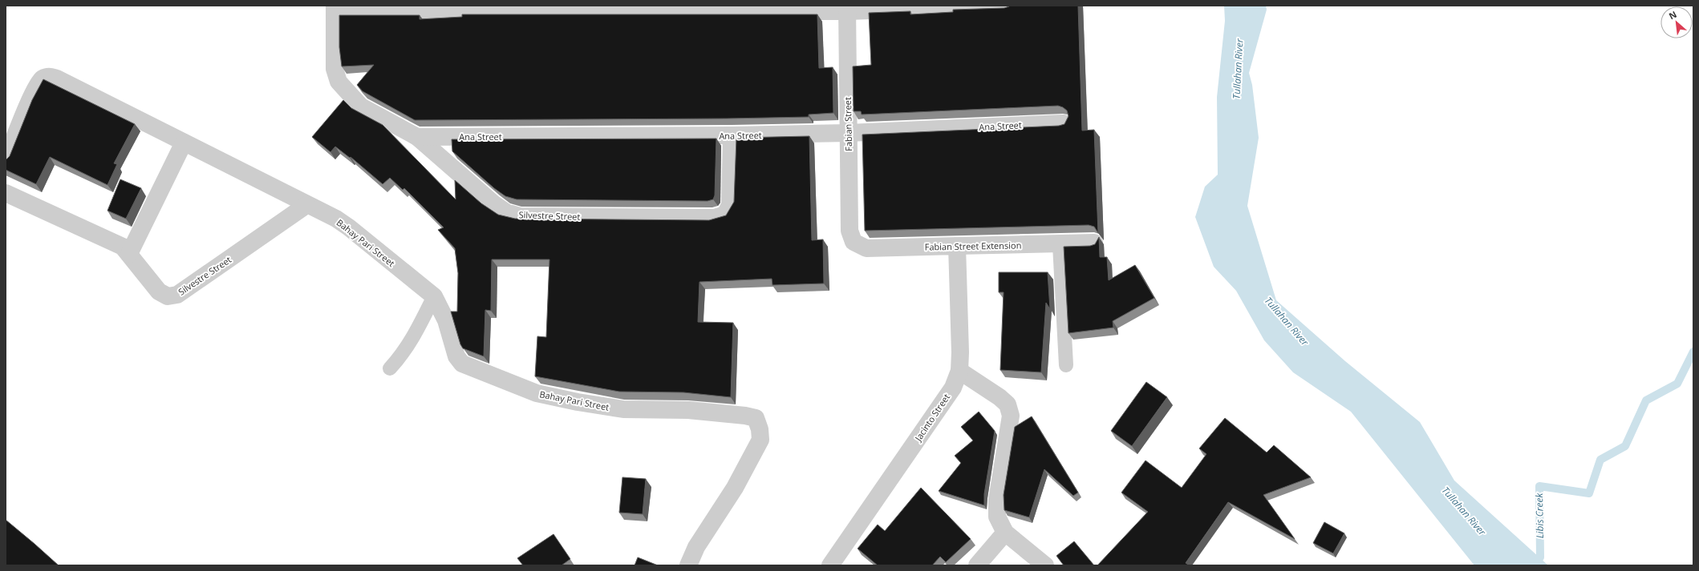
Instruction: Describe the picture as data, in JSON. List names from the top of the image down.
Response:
{
  "streets": {
    "street": [
      "Fabian Street",
      "Ana Street",
      "Silvestre Street",
      "Bahay Pari Street",
      "Fabian Street Extension",
      "Jacinto Street"
    ]
  },
  "crossings": [
    ["Fabian Street", "Ana Street"],
    ["Fabian Street", "Fabian Street Extension"],
    ["Ana Street", "Silvestre Street"],
    ["Silvestre Street", "Bahay Pari Street"],
    ["Fabian Street Extension", "Jacinto Street"]
  ],
  "water": ["Tullahan River", "Libis Creek"],
  "north": "top left"
}
